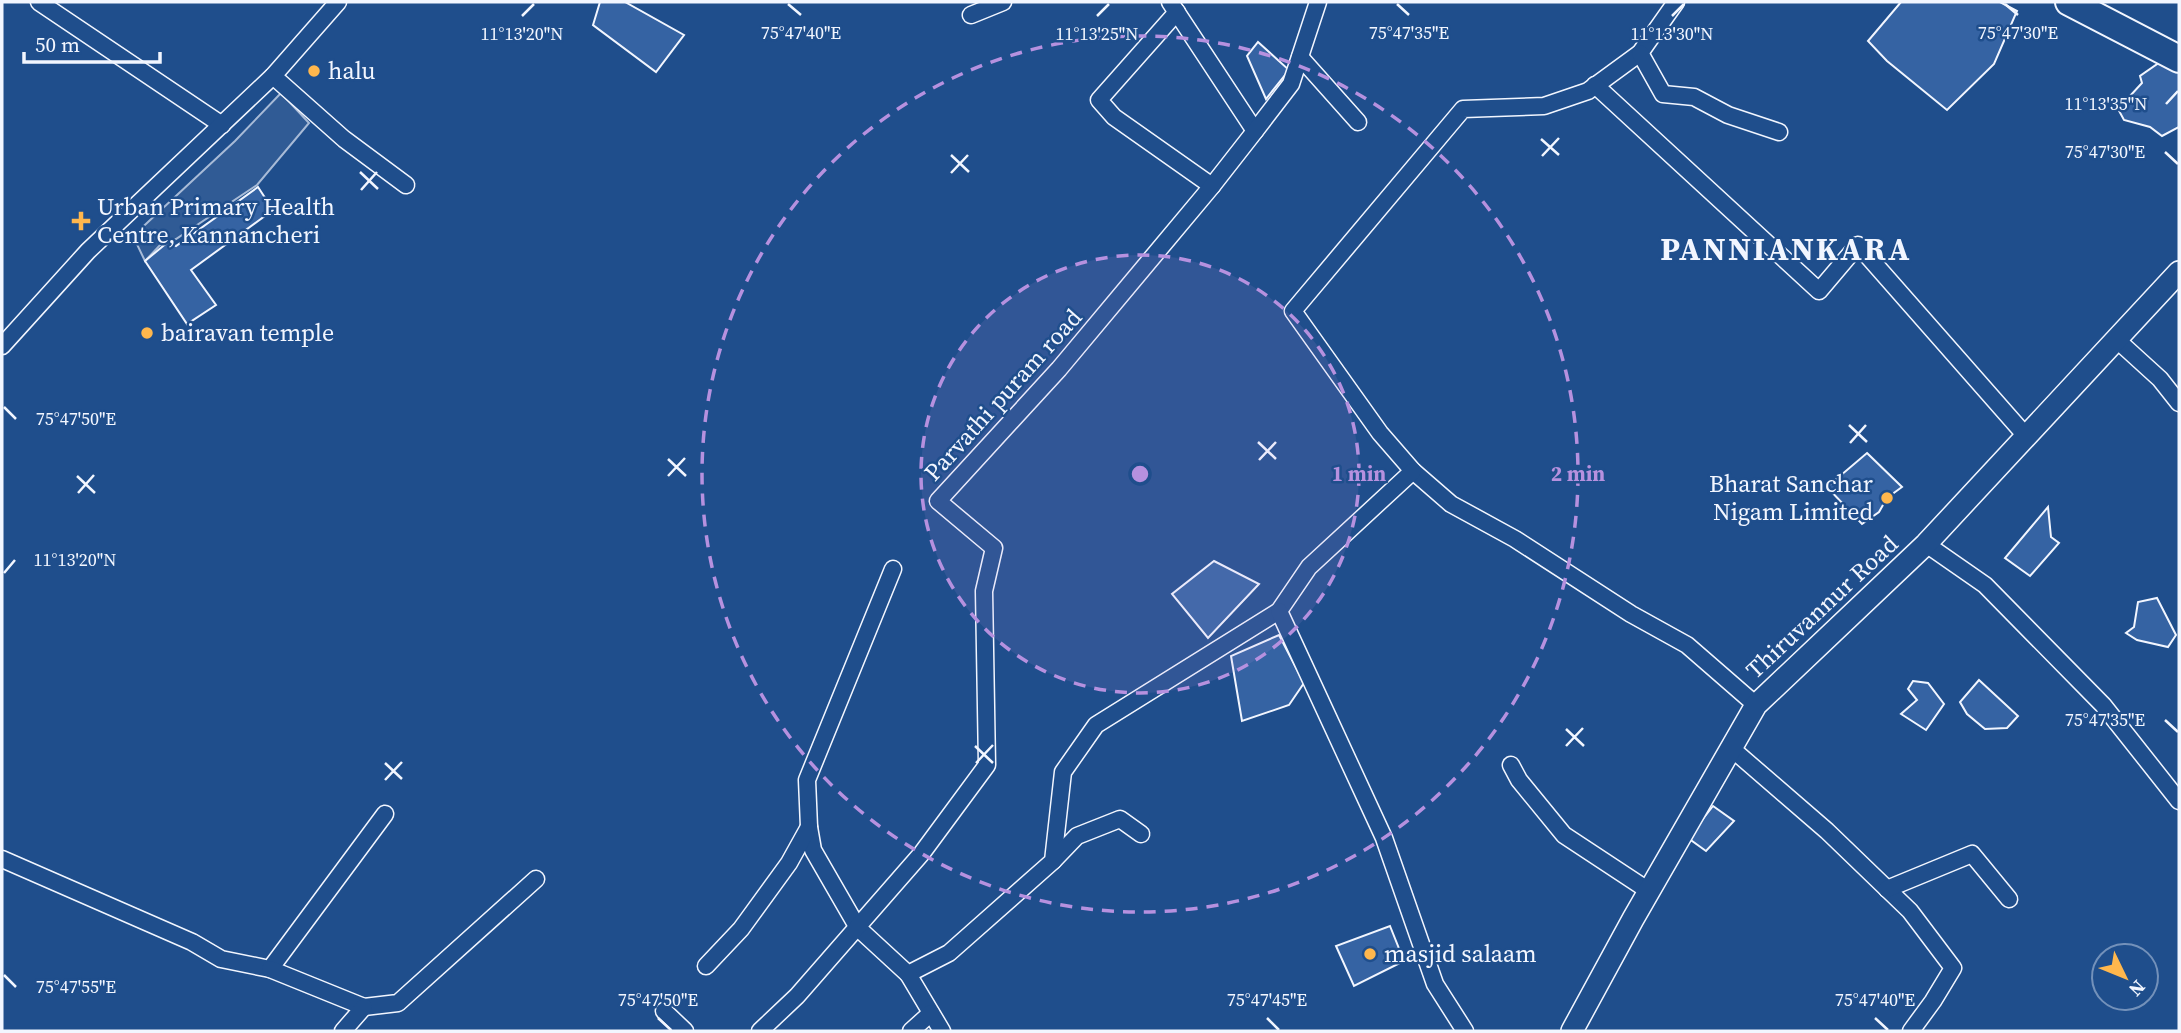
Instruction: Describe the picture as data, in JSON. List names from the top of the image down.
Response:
{
  "streets": {
    "street": ["Parvathi puram road", "Thiruvannur Road"]
  },
  "districts": ["PANNIANKARA"],
  "places": {
    "other": [
      "halu",
      "bairavan temple",
      "Bharat Sanchar Nigam Limited",
      "masjid salaam"
    ],
    "health": ["Urban Primary Health Centre, Kannancheri"]
  },
  "scale_bar": "50 m",
  "north": "bottom right",
  "coordinates": [
    "75°47'40\"E",
    "75°47'35\"E",
    "75°47'30\"E",
    "11°13'20\"N",
    "11°13'25\"N",
    "11°13'30\"N",
    "11°13'35\"N",
    "75°47'50\"E",
    "75°47'55\"E",
    "75°47'45\"E"
  ],
  "rings": ["1 min", "2 min"]
}
